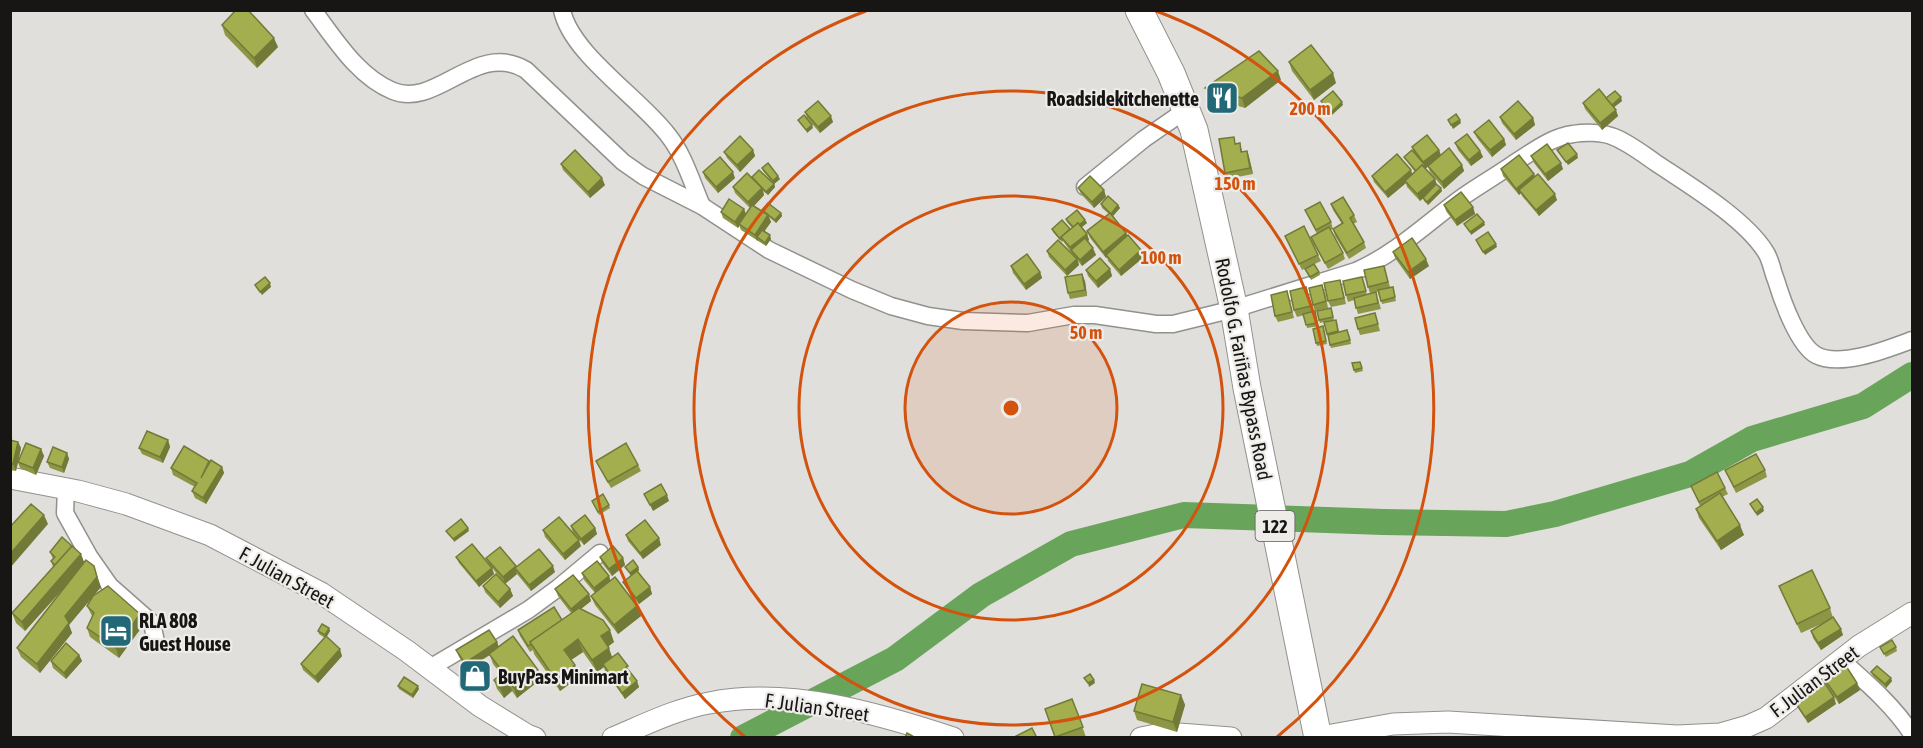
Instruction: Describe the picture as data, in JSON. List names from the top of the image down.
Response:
{
  "streets": {
    "main road": ["Rodolfo G. Fariñas Bypass Road", "122"],
    "street": ["F. Julian Street"]
  },
  "crossings": [
    ["Rodolfo G. Fariñas Bypass Road", "F. Julian Street"]
  ],
  "places": {
    "restaurant": ["Roadsidekitchenette"],
    "hotel": ["RLA 808 Guest House"],
    "shop": ["BuyPass Minimart"]
  },
  "rings": [
    "200 m",
    "150 m",
    "100 m",
    "50 m"
  ]
}
